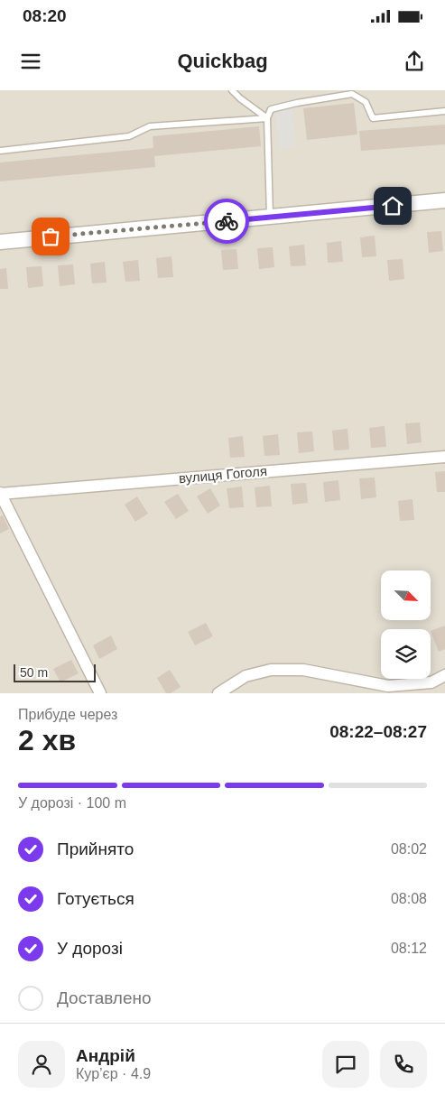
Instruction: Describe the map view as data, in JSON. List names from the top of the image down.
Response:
{
  "streets": {
    "street": ["вулиця Гоголя"]
  },
  "scale_bar": "50 m",
  "north": "bottom right",
  "page": {
    "status": "08:20",
    "header": "Quickbag",
    "scale": "50 m",
    "heading": ["2 хв", "Прибуде через", "08:22–08:27"],
    "panel": ["Андрій", "Кур’єр · 4.9"],
    "bar": "У дорозі · 100 m",
    "list": [
      ["Прийнято", "08:02"],
      ["Готується", "08:08"],
      ["У дорозі", "08:12"],
      "Доставлено"
    ]
  }
}
